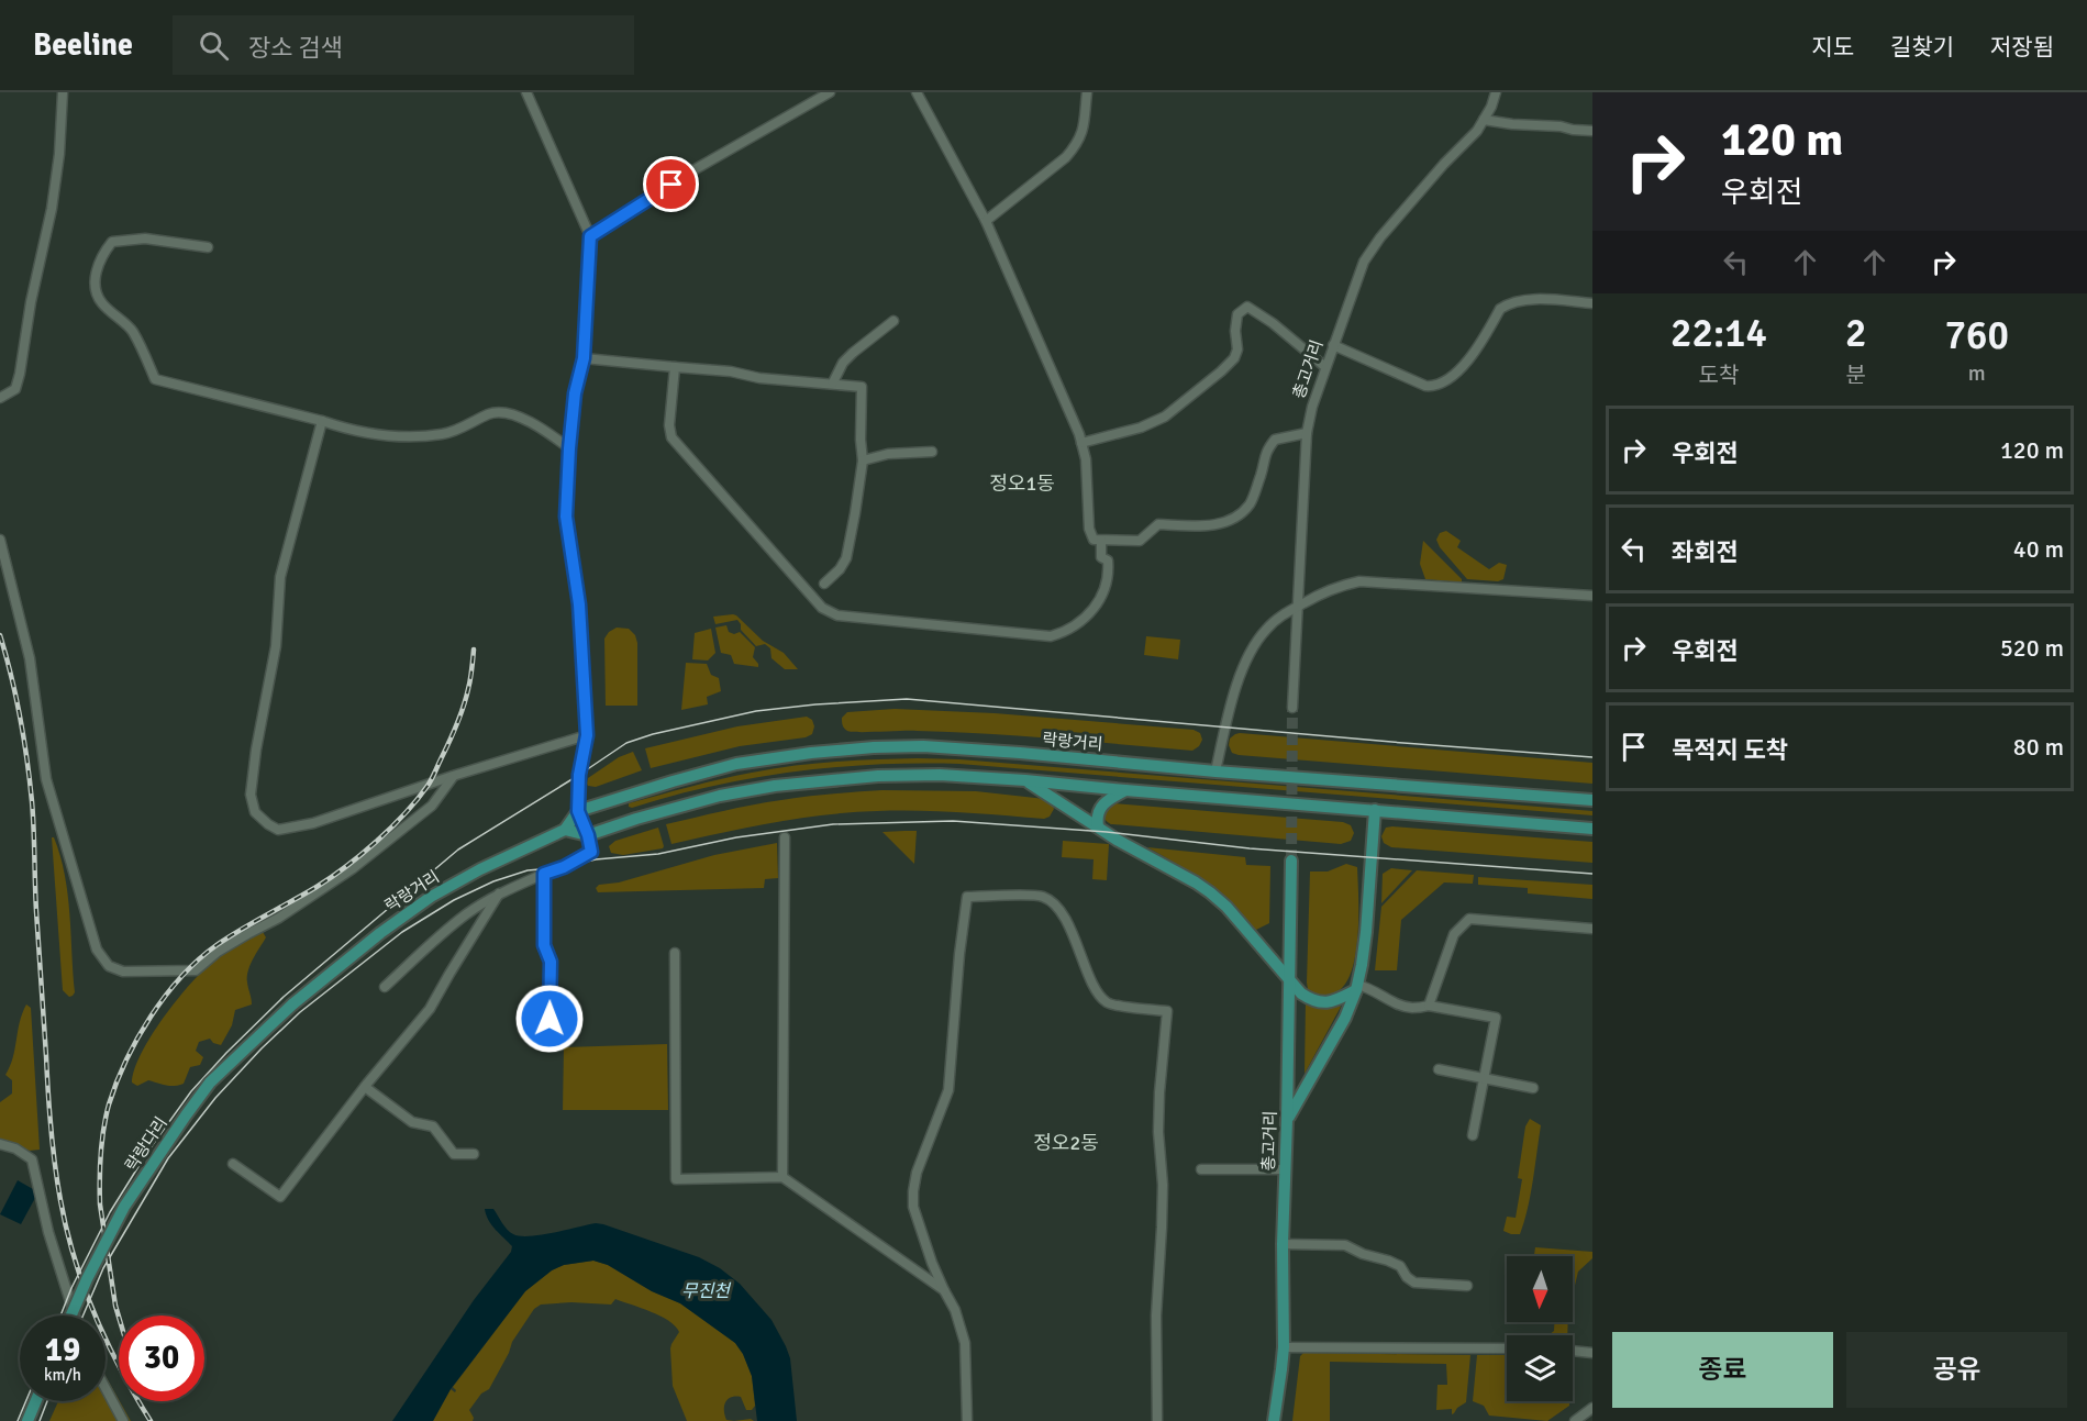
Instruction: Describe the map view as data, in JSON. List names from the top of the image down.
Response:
{
  "streets": {
    "main road": ["총고거리", "락랑거리", "락랑다리"]
  },
  "crossings": [
    ["락랑거리", "락랑다리"]
  ],
  "districts": ["정오1동", "정오2동"],
  "water": ["무진천"],
  "north": "bottom",
  "page": {
    "header": "Beeline",
    "search": "장소 검색",
    "nav": ["지도", "길찾기", "저장됨"],
    "turn": ["120 m", "우회전"],
    "eta": [
      "22:14",
      "도착",
      "2",
      "분",
      "760",
      "m"
    ],
    "list": [
      {
        "name": "우회전",
        "value": "120 m"
      },
      {
        "name": "좌회전",
        "value": "40 m"
      },
      {
        "name": "우회전",
        "value": "520 m"
      },
      {
        "name": "목적지 도착",
        "value": "80 m"
      }
    ],
    "speed": "19 km/h",
    "limit": "30",
    "buttons": ["종료", "공유"]
  }
}
